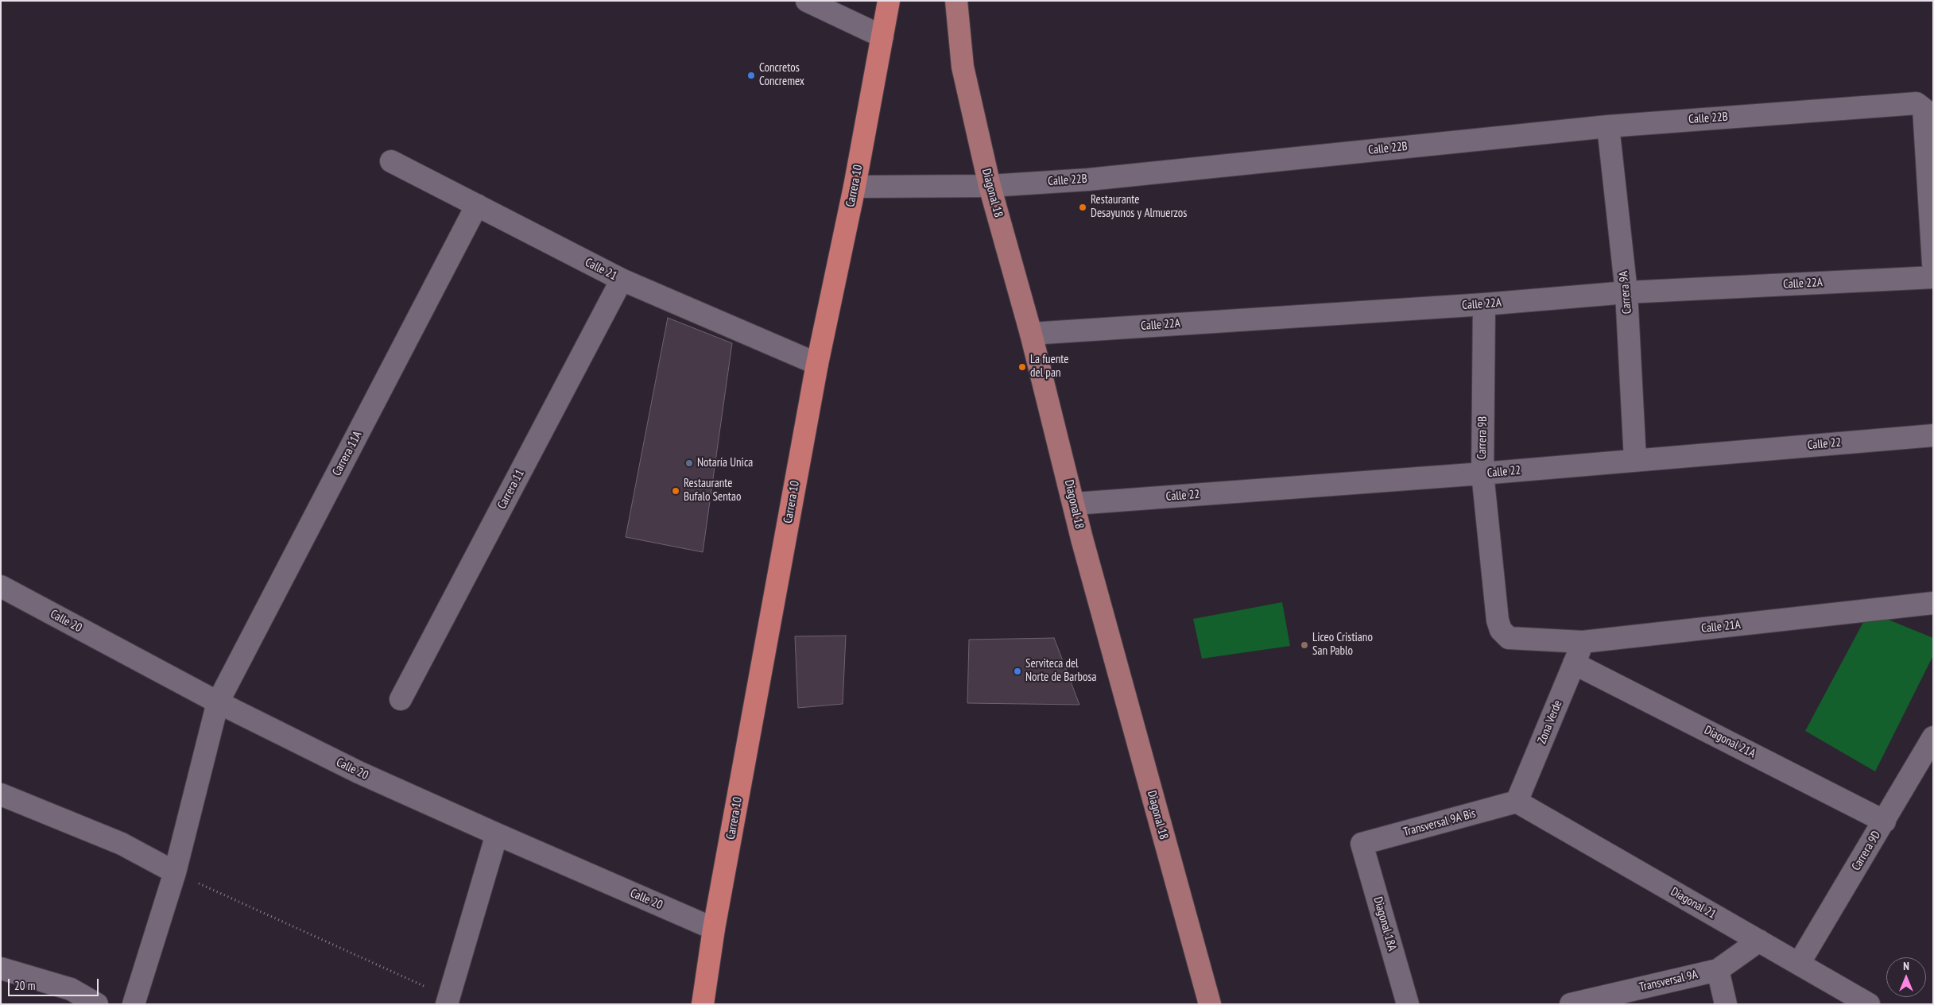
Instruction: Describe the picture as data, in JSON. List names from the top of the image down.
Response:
{
  "streets": {
    "highway": ["Carrera 10"],
    "main road": ["Diagonal 18"],
    "street": [
      "Calle 22B",
      "Calle 21",
      "Calle 22A",
      "Carrera 9A",
      "Carrera 9B",
      "Calle 22",
      "Carrera 11A",
      "Carrera 11",
      "Calle 20",
      "Calle 21A",
      "Zona Verde",
      "Diagonal 21A",
      "Transversal 9A Bis",
      "Carrera 9D",
      "Diagonal 21",
      "Diagonal 18A",
      "Transversal 9A"
    ]
  },
  "crossings": [
    ["Calle 22B", "Carrera 10"],
    ["Calle 22B", "Diagonal 18"],
    ["Calle 22B", "Carrera 9A"],
    ["Carrera 10", "Calle 21"],
    ["Carrera 10", "Calle 20"],
    ["Diagonal 18", "Calle 22A"],
    ["Diagonal 18", "Calle 22"],
    ["Calle 21", "Carrera 11A"],
    ["Calle 21", "Carrera 11"],
    ["Calle 22A", "Carrera 9A"],
    ["Calle 22A", "Carrera 9B"],
    ["Carrera 9A", "Calle 22"],
    ["Carrera 9B", "Calle 22"],
    ["Carrera 9B", "Calle 21A"],
    ["Carrera 11A", "Calle 20"],
    ["Calle 21A", "Zona Verde"],
    ["Zona Verde", "Diagonal 21A"],
    ["Zona Verde", "Transversal 9A Bis"],
    ["Zona Verde", "Diagonal 21"],
    ["Diagonal 21A", "Carrera 9D"],
    ["Transversal 9A Bis", "Diagonal 21"],
    ["Transversal 9A Bis", "Diagonal 18A"],
    ["Carrera 9D", "Diagonal 21"],
    ["Diagonal 21", "Transversal 9A"]
  ],
  "places": [
    "Concretos Concremex",
    "Restaurante Desayunos y Almuerzos",
    "La fuente del pan",
    "Notaría Unica",
    "Restaurante Bufalo Sentao",
    "Liceo Cristiano San Pablo",
    "Serviteca del Norte de Barbosa"
  ],
  "scale_bar": "20 m",
  "north": "top"
}
